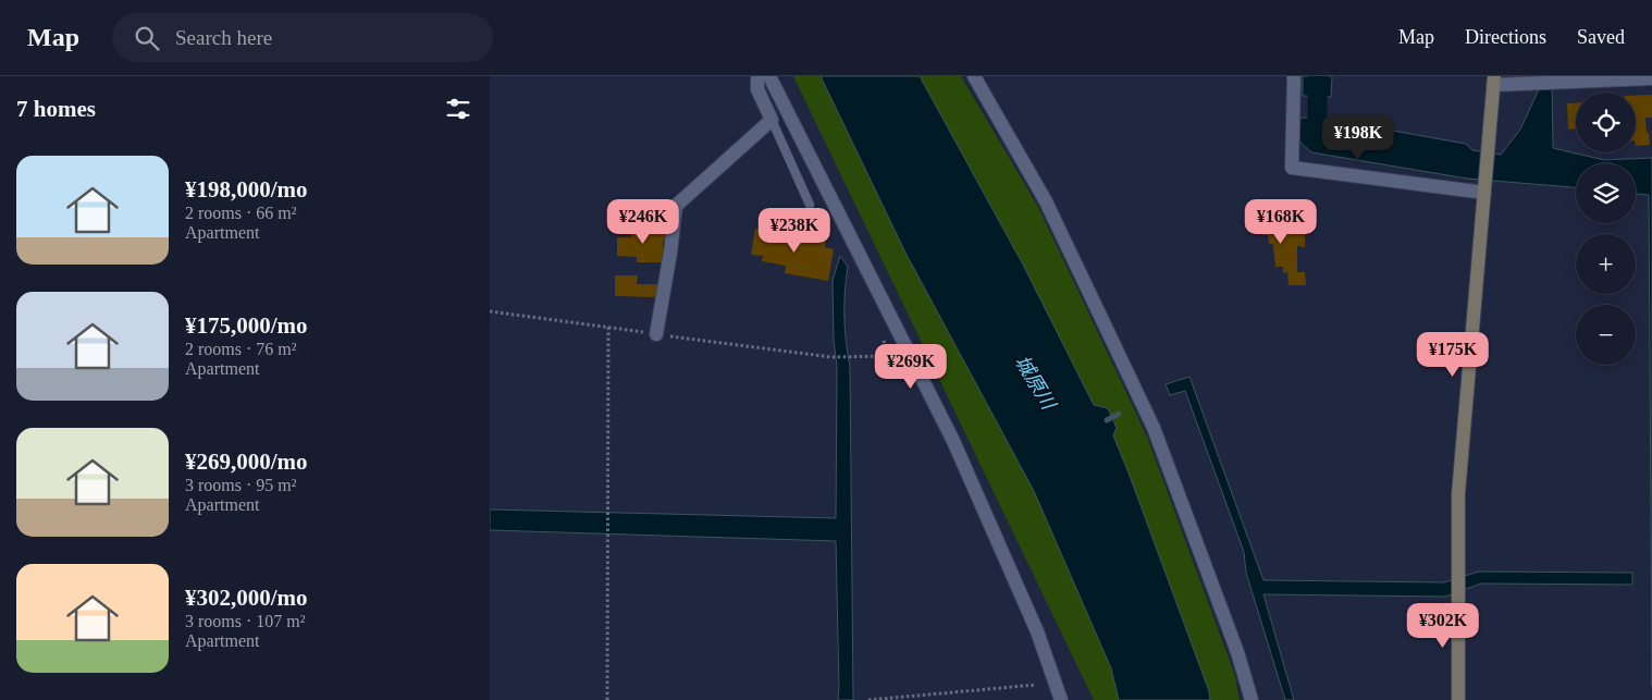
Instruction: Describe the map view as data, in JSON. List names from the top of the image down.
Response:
{
  "water": ["城原川"],
  "page": {
    "header": "Map",
    "search": "Search here",
    "nav": ["Map", "Directions", "Saved"],
    "heading": "7 homes",
    "map_buttons": ["+", "−"],
    "price": [
      "¥198K",
      "¥246K",
      "¥168K",
      "¥238K",
      "¥175K",
      "¥269K",
      "¥302K"
    ],
    "list": [
      {
        "name": "¥198,000/mo",
        "note": "2 rooms · 66 m² · Apartment"
      },
      {
        "name": "¥175,000/mo",
        "note": "2 rooms · 76 m² · Apartment"
      },
      {
        "name": "¥269,000/mo",
        "note": "3 rooms · 95 m² · Apartment"
      },
      {
        "name": "¥302,000/mo",
        "note": "3 rooms · 107 m² · Apartment"
      }
    ]
  }
}
